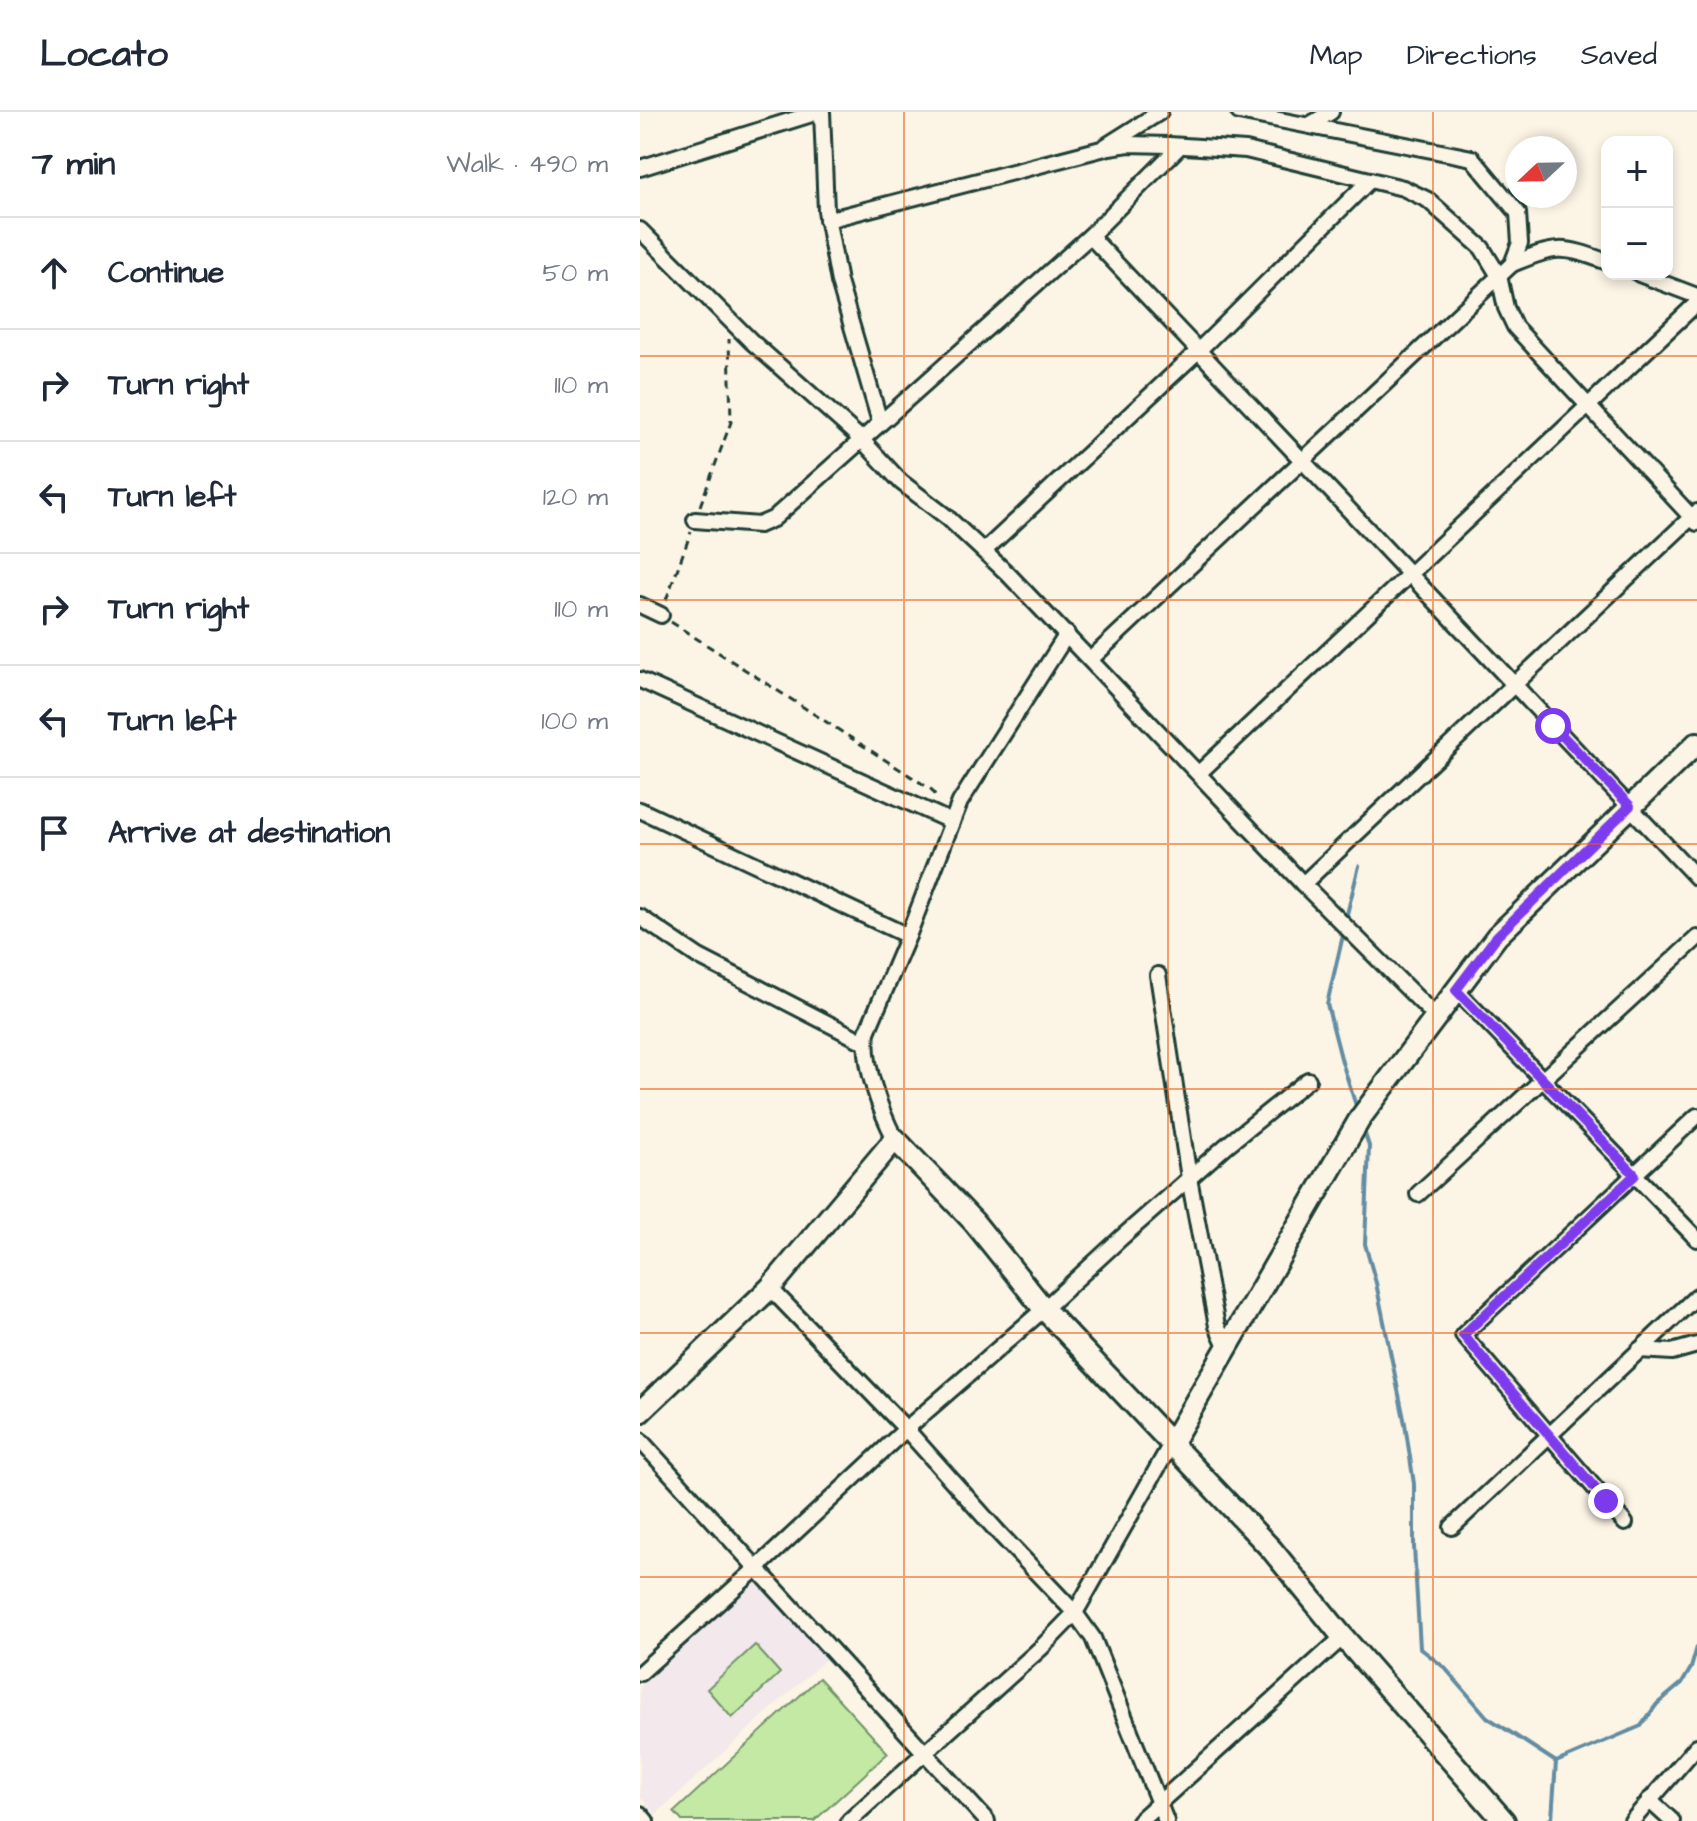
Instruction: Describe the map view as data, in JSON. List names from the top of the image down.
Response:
{
  "north": "left",
  "page": {
    "header": "Locato",
    "nav": ["Map", "Directions", "Saved"],
    "heading": ["7 min", "Walk · 490 m"],
    "map_buttons": ["+", "−"],
    "list": [
      ["Continue", "50 m"],
      ["Turn right", "110 m"],
      ["Turn left", "120 m"],
      ["Turn right", "110 m"],
      ["Turn left", "100 m"],
      "Arrive at destination"
    ]
  }
}
